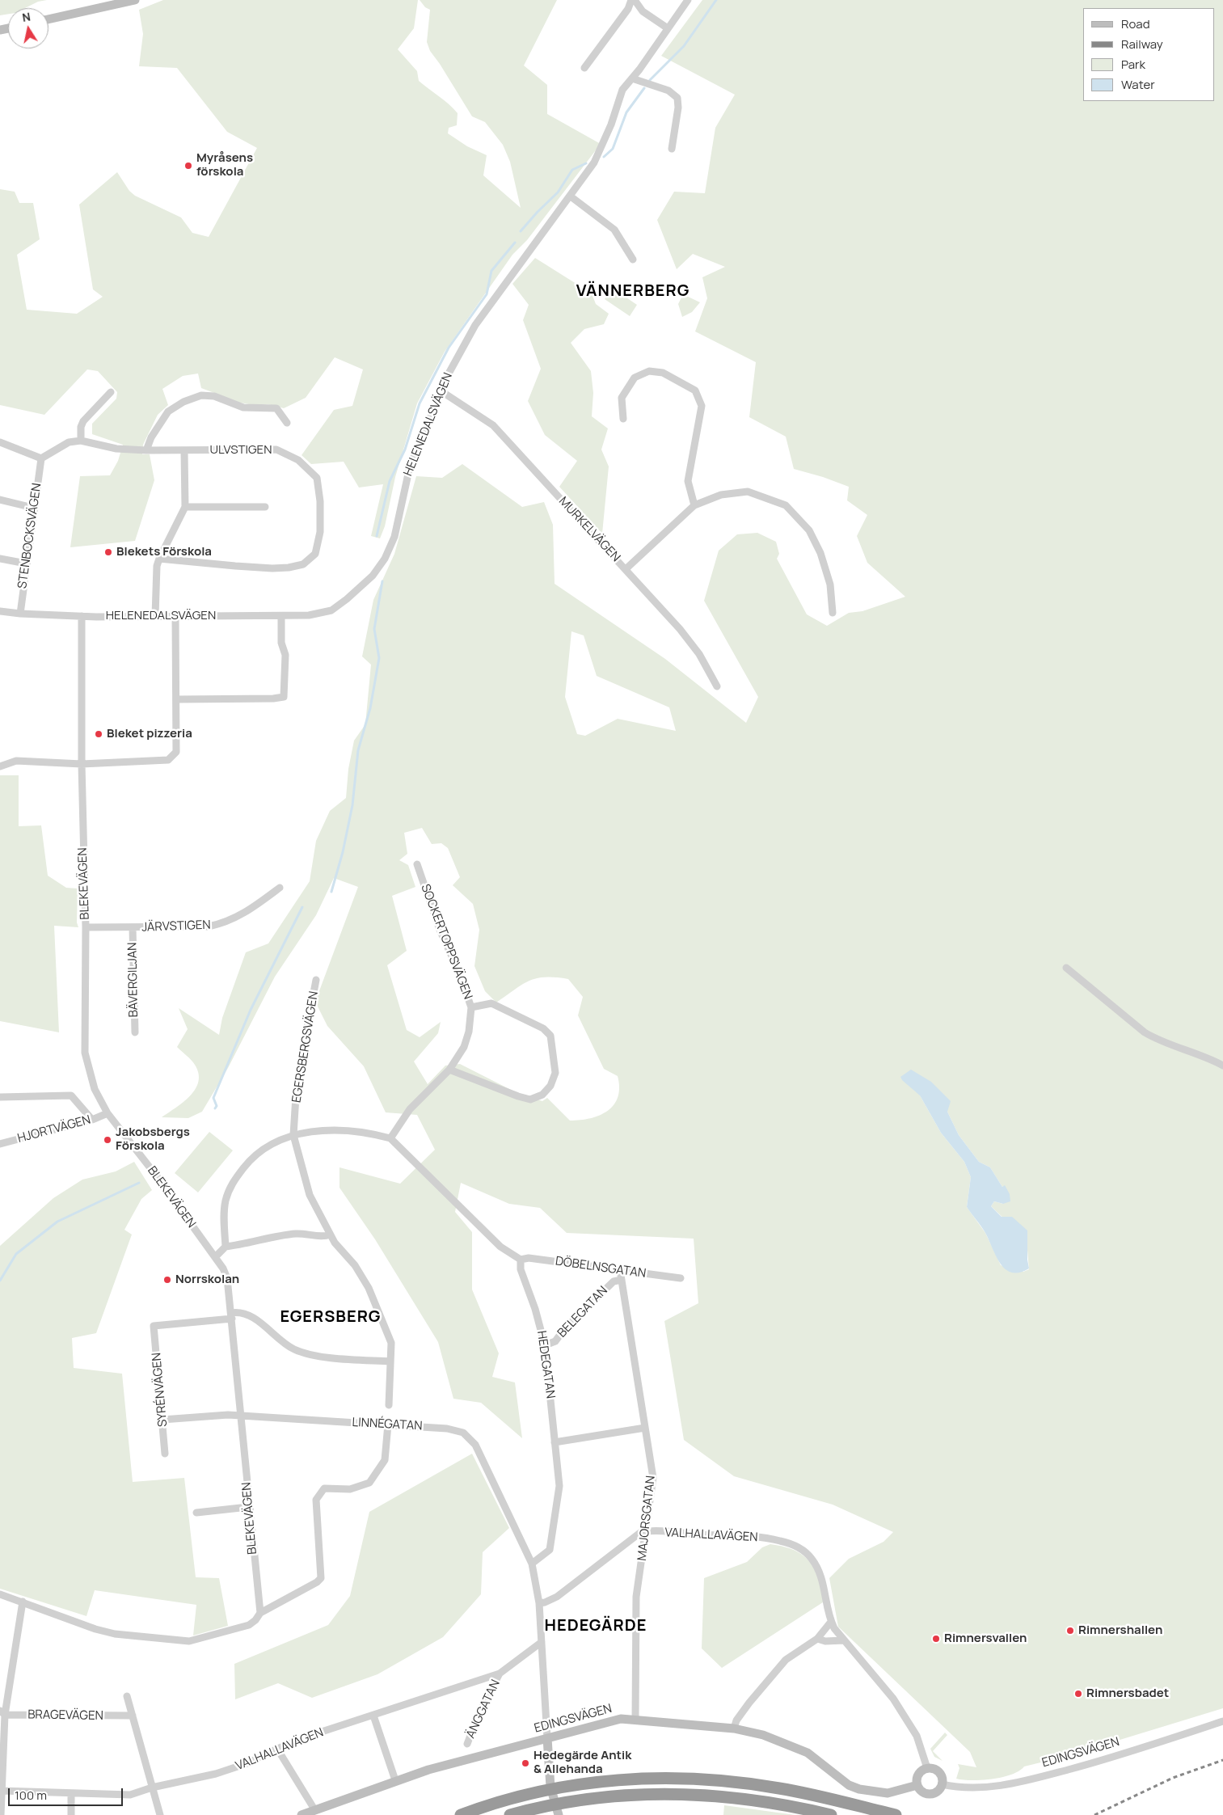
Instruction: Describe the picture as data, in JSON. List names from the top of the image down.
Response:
{
  "streets": {
    "street": [
      "HELENEDALSVÄGEN",
      "ULVSTIGEN",
      "MURKELVÄGEN",
      "STENBOCKSVÄGEN",
      "BLEKEVÄGEN",
      "JÄRVSTIGEN",
      "SOCKERTOPPSVÄGEN",
      "BÄVERGILJAN",
      "EGERSBERGSVÄGEN",
      "HJORTVÄGEN",
      "DÖBELNSGATAN",
      "BELEGATAN",
      "HEDEGATAN",
      "SYRÉNVÄGEN",
      "LINNÉGATAN",
      "MAJORSGATAN",
      "VALHALLAVÄGEN",
      "ÄNGGATAN",
      "BRAGEVÄGEN",
      "EDINGSVÄGEN"
    ]
  },
  "crossings": [
    ["HELENEDALSVÄGEN", "MURKELVÄGEN"],
    ["HELENEDALSVÄGEN", "STENBOCKSVÄGEN"],
    ["HELENEDALSVÄGEN", "BLEKEVÄGEN"],
    ["ULVSTIGEN", "STENBOCKSVÄGEN"],
    ["BLEKEVÄGEN", "JÄRVSTIGEN"],
    ["BLEKEVÄGEN", "HJORTVÄGEN"],
    ["BLEKEVÄGEN", "SYRÉNVÄGEN"],
    ["BLEKEVÄGEN", "LINNÉGATAN"],
    ["JÄRVSTIGEN", "BÄVERGILJAN"],
    ["DÖBELNSGATAN", "HEDEGATAN"],
    ["DÖBELNSGATAN", "MAJORSGATAN"],
    ["BELEGATAN", "HEDEGATAN"],
    ["BELEGATAN", "MAJORSGATAN"],
    ["HEDEGATAN", "LINNÉGATAN"],
    ["SYRÉNVÄGEN", "LINNÉGATAN"],
    ["MAJORSGATAN", "VALHALLAVÄGEN"],
    ["MAJORSGATAN", "EDINGSVÄGEN"],
    ["VALHALLAVÄGEN", "ÄNGGATAN"],
    ["VALHALLAVÄGEN", "EDINGSVÄGEN"]
  ],
  "districts": ["VÄNNERBERG", "EGERSBERG", "HEDEGÄRDE"],
  "places": [
    "Myråsens förskola",
    "Blekets Förskola",
    "Bleket pizzeria",
    "Jakobsbergs Förskola",
    "Norrskolan",
    "Rimnershallen",
    "Rimnersvallen",
    "Rimnersbadet",
    "Hedegärde Antik & Allehanda"
  ],
  "legend": [
    "Road",
    "Railway",
    "Park",
    "Water"
  ],
  "scale_bar": "100 m",
  "north": "top"
}
